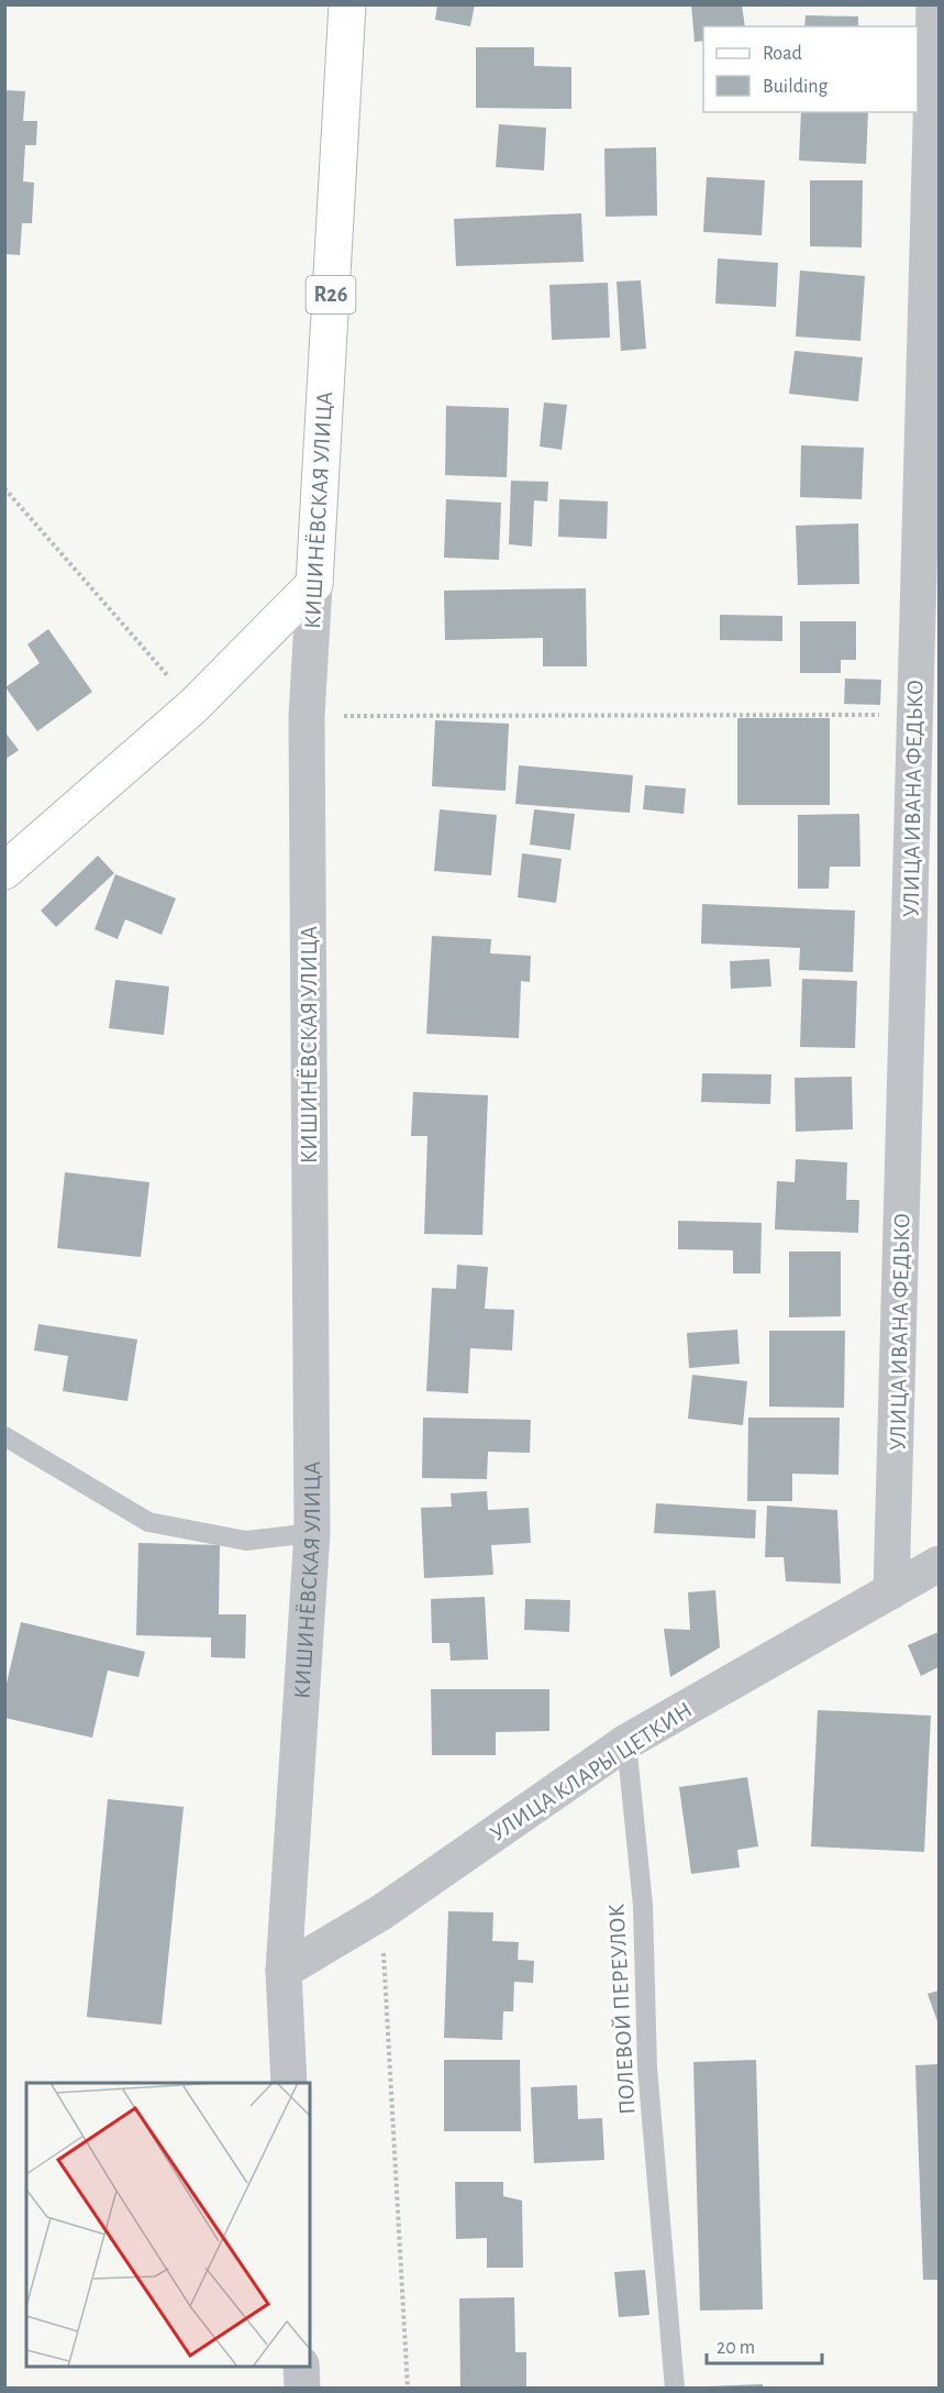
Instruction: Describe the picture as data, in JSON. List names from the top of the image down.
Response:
{
  "streets": {
    "main road": ["R26", "КИШИНЁВСКАЯ УЛИЦА"],
    "street": ["УЛИЦА ИВАНА ФЕДЬКО", "УЛИЦА КЛАРЫ ЦЕТКИН"],
    "lane": ["ПОЛЕВОЙ ПЕРЕУЛОК"]
  },
  "crossings": [
    ["КИШИНЁВСКАЯ УЛИЦА", "УЛИЦА КЛАРЫ ЦЕТКИН"],
    ["УЛИЦА ИВАНА ФЕДЬКО", "УЛИЦА КЛАРЫ ЦЕТКИН"],
    ["УЛИЦА КЛАРЫ ЦЕТКИН", "ПОЛЕВОЙ ПЕРЕУЛОК"]
  ],
  "legend": ["Road", "Building"],
  "scale_bar": "20 m"
}
